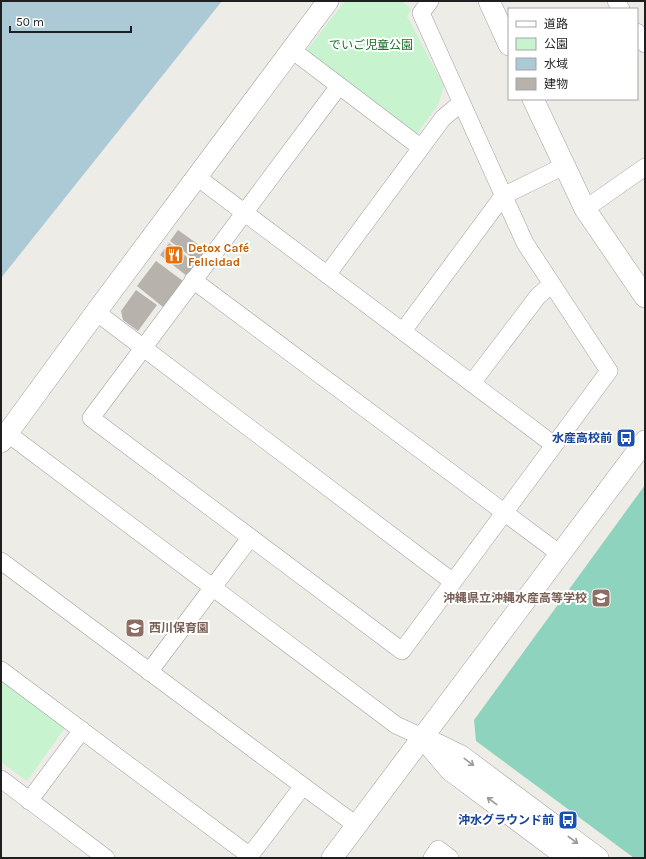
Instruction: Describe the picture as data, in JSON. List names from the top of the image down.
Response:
{
  "parks": ["でいご児童公園"],
  "places": {
    "restaurant": ["Detox Café Felicidad"],
    "bus stop": ["水産高校前", "沖水グラウンド前"],
    "school or university": ["沖縄県立沖縄水産高等学校", "西川保育園"]
  },
  "legend": [
    "道路",
    "公園",
    "水域",
    "建物"
  ],
  "scale_bar": "50 m"
}
